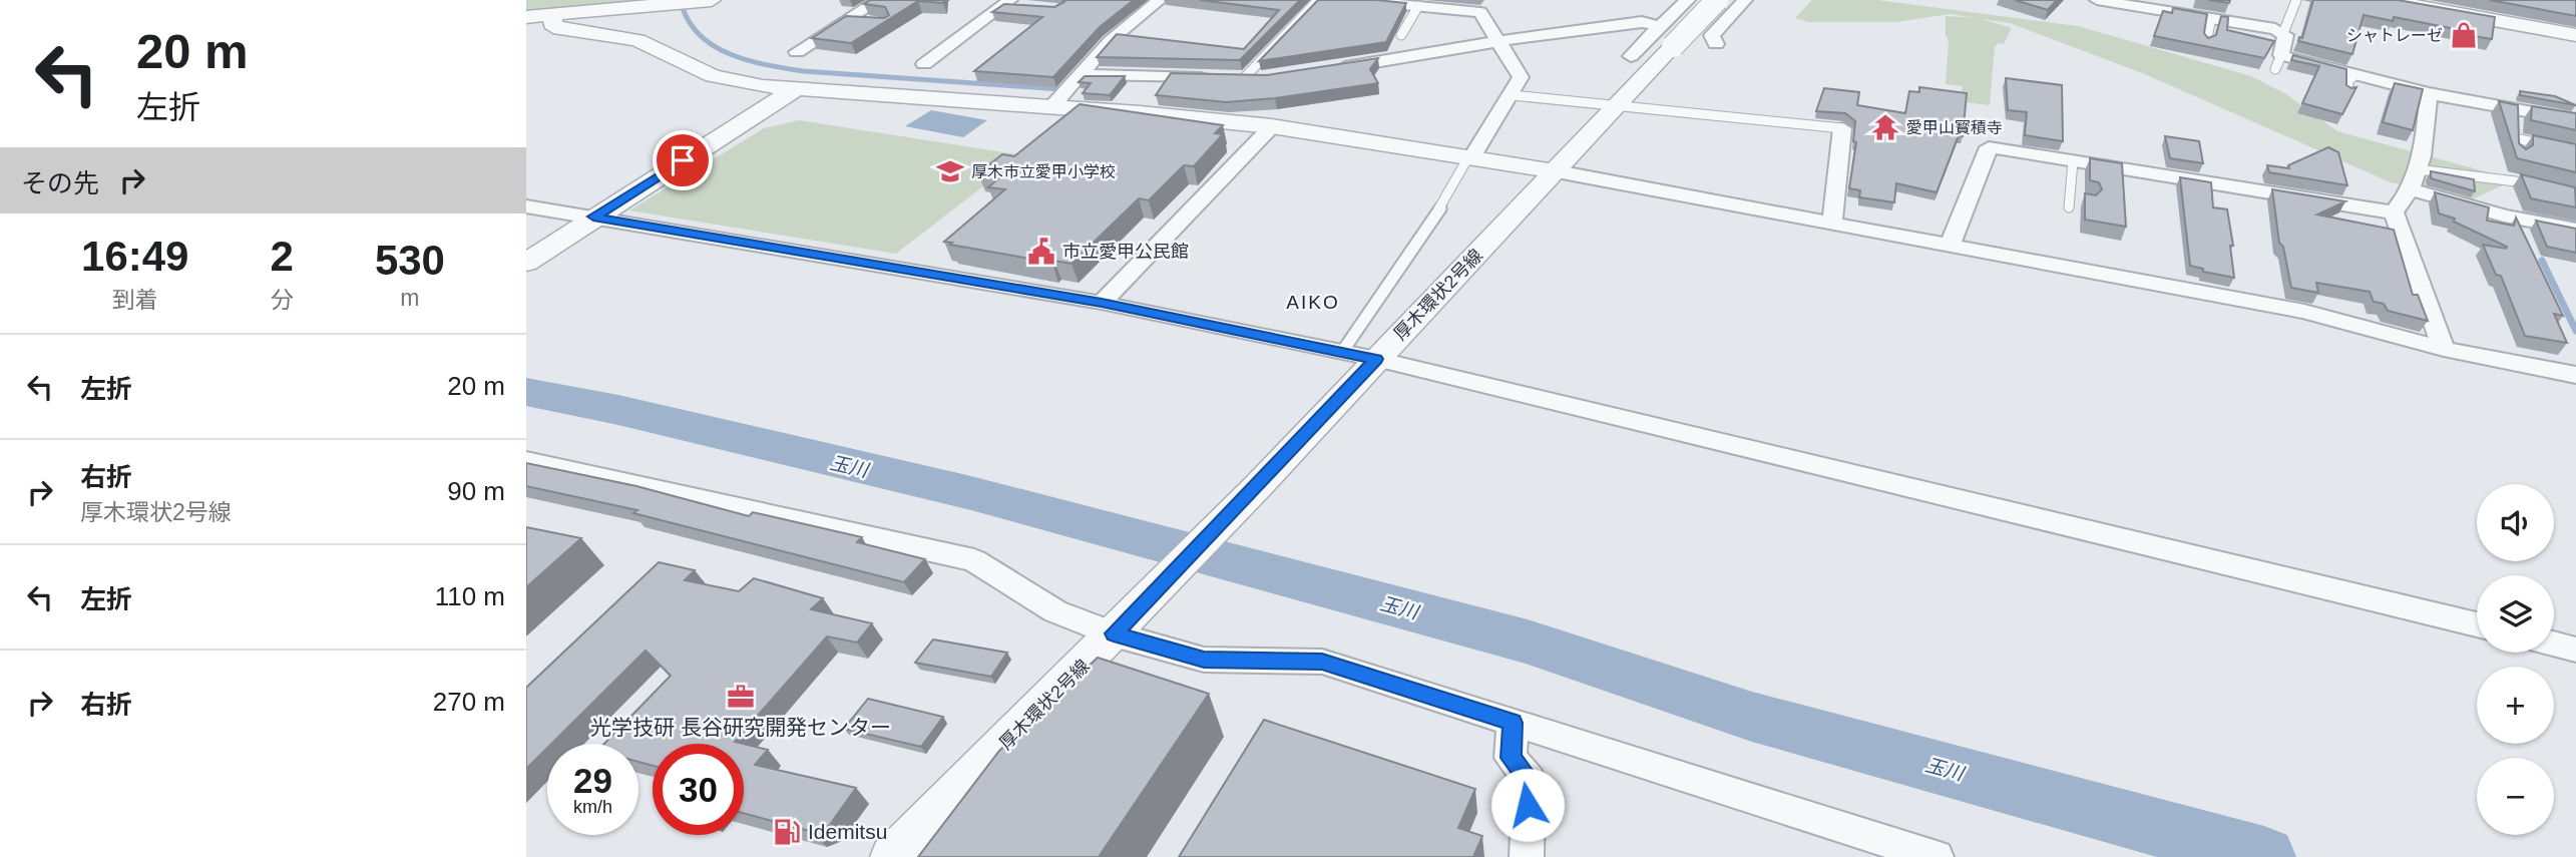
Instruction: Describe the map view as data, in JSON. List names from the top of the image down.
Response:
{
  "streets": {
    "street": ["厚木環状2号線"]
  },
  "districts": ["AIKO"],
  "water": ["玉川"],
  "places": {
    "shop": ["シャトレーゼ"],
    "temple": ["愛甲山寳積寺"],
    "school or university": ["厚木市立愛甲小学校"],
    "public building": ["市立愛甲公民館"],
    "office": ["光学技研 長谷研究開発センター"],
    "fuel station": ["Idemitsu"]
  },
  "page": {
    "turn": ["20 m", "左折"],
    "then": "その先",
    "eta": [
      "16:49",
      "到着",
      "2",
      "分",
      "530",
      "m"
    ],
    "list": [
      {
        "name": "左折",
        "value": "20 m"
      },
      {
        "name": "右折",
        "note": "厚木環状2号線",
        "value": "90 m"
      },
      {
        "name": "左折",
        "value": "110 m"
      },
      {
        "name": "右折",
        "value": "270 m"
      }
    ],
    "map_buttons": ["+", "−"],
    "speed": "29 km/h",
    "limit": "30"
  }
}
